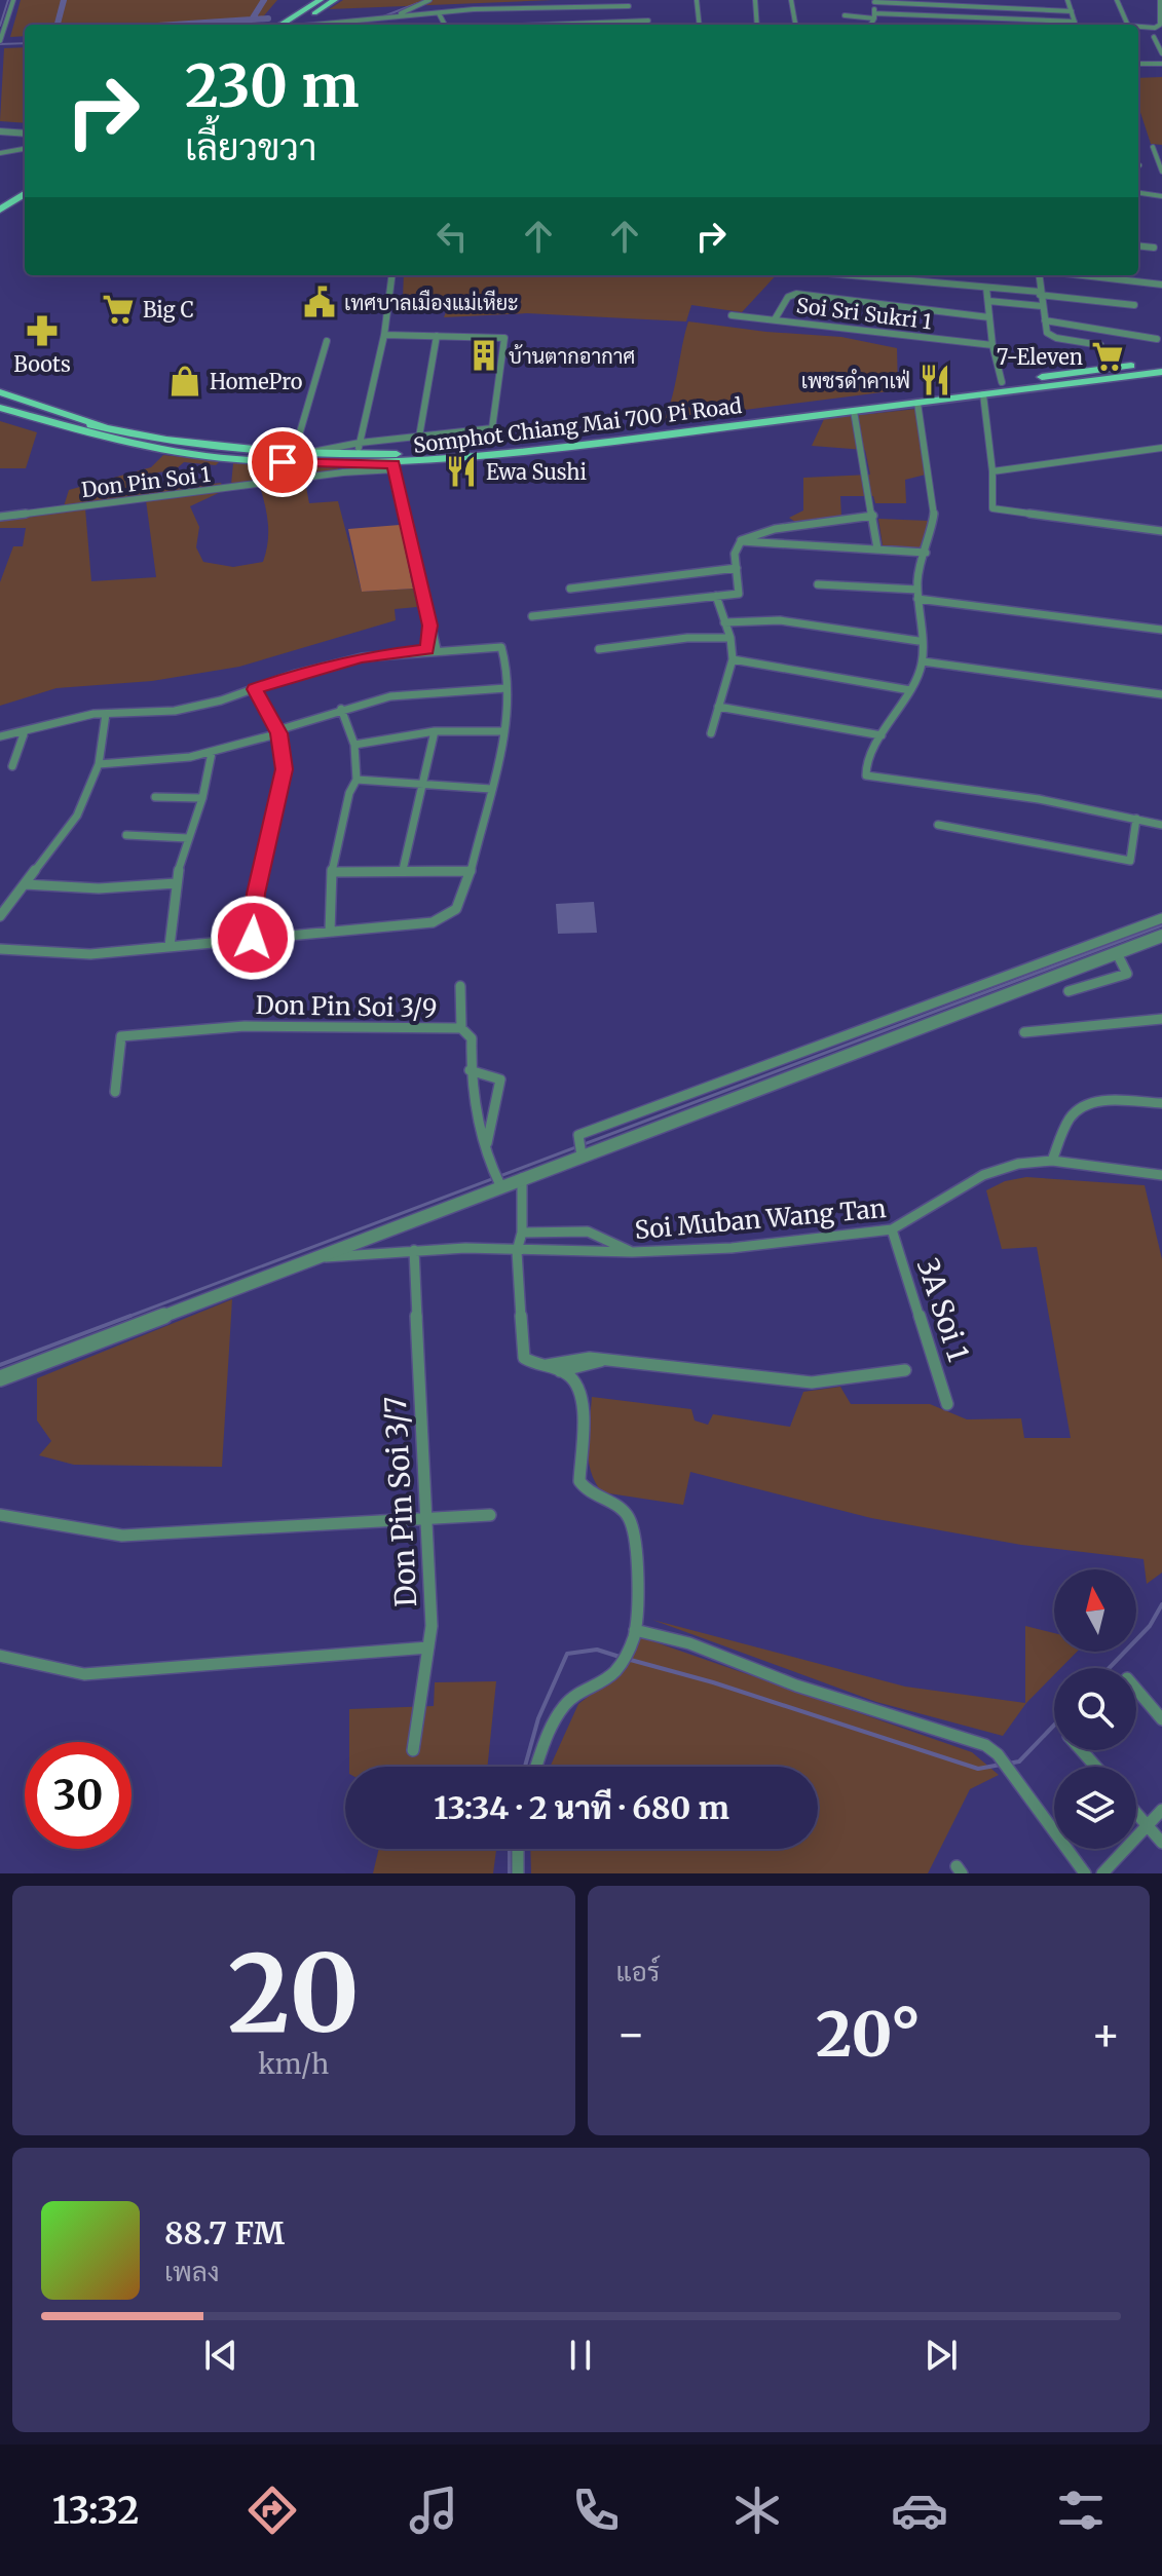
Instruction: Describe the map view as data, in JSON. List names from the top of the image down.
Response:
{
  "streets": {
    "main road": ["Somphot Chiang Mai 700 Pi Road"],
    "street": [
      "Soi Sri Sukri 1",
      "Don Pin Soi 1",
      "Don Pin Soi 3/9",
      "Soi Muban Wang Tan",
      "3A Soi 1",
      "Don Pin Soi 3/7"
    ]
  },
  "crossings": [
    ["Somphot Chiang Mai 700 Pi Road", "Don Pin Soi 1"],
    ["Soi Muban Wang Tan", "3A Soi 1"],
    ["Soi Muban Wang Tan", "Don Pin Soi 3/7"]
  ],
  "places": {
    "public building": ["เทศบาลเมืองแม่เหียะ"],
    "supermarket": ["Big C", "7-Eleven"],
    "pharmacy": ["Boots"],
    "building": ["บ้านตากอากาศ"],
    "restaurant": ["เพชรดำคาเฟ่", "Ewa Sushi"],
    "shop": ["HomePro"]
  },
  "north": "top",
  "page": {
    "turn": ["230 m", "เลี้ยวขวา"],
    "limit": "30",
    "trip": "13:34 · 2 นาที · 680 m",
    "tile": [
      ["20", "km/h"],
      "แอร์"
    ],
    "heat": ["−", "20°", "+"],
    "song": ["88.7 FM", "เพลง"],
    "tabs": "13:32"
  }
}
